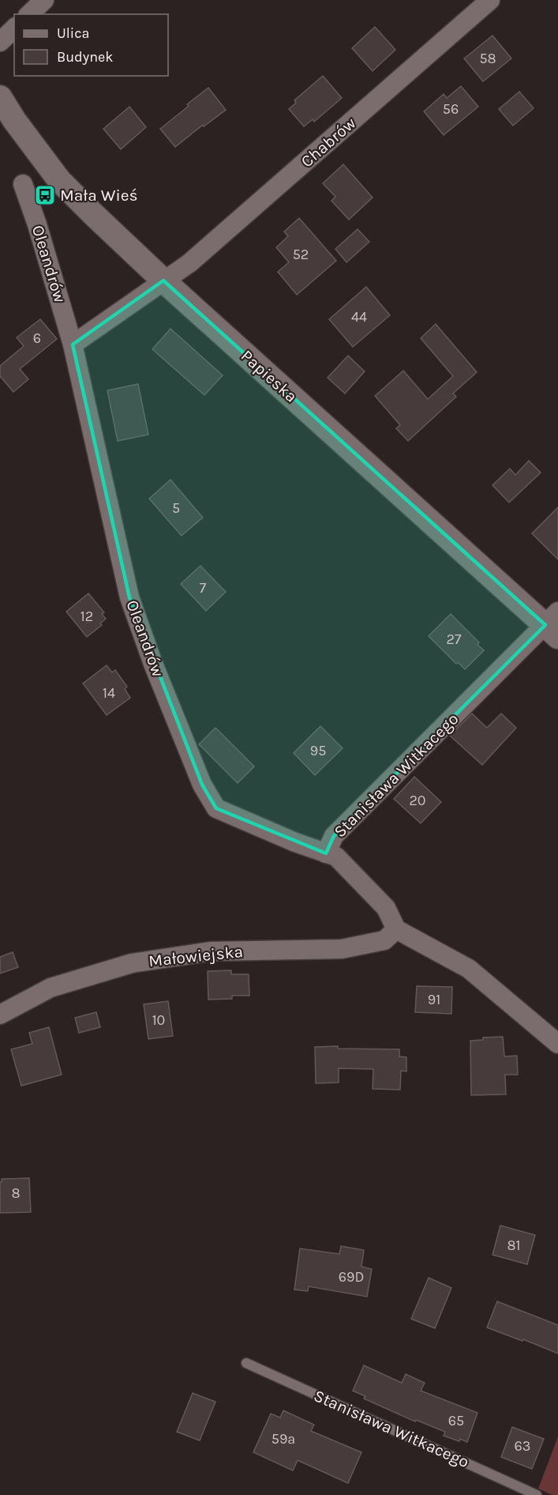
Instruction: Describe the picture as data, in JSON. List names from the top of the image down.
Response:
{
  "streets": {
    "street": [
      "Chabrów",
      "Oleandrów",
      "Papieska",
      "Stanisława Witkacego",
      "Małowiejska"
    ]
  },
  "crossings": [
    ["Chabrów", "Papieska"],
    ["Oleandrów", "Stanisława Witkacego"],
    ["Papieska", "Stanisława Witkacego"],
    ["Stanisława Witkacego", "Małowiejska"]
  ],
  "places": {
    "bus stop": ["Mała Wieś"]
  },
  "house_numbers": [
    "58",
    "56",
    "52",
    "44",
    "6",
    "5",
    "7",
    "12",
    "27",
    "14",
    "95",
    "20",
    "91",
    "10",
    "8",
    "81",
    "69D",
    "65",
    "59a",
    "63"
  ],
  "legend": ["Ulica", "Budynek"]
}
